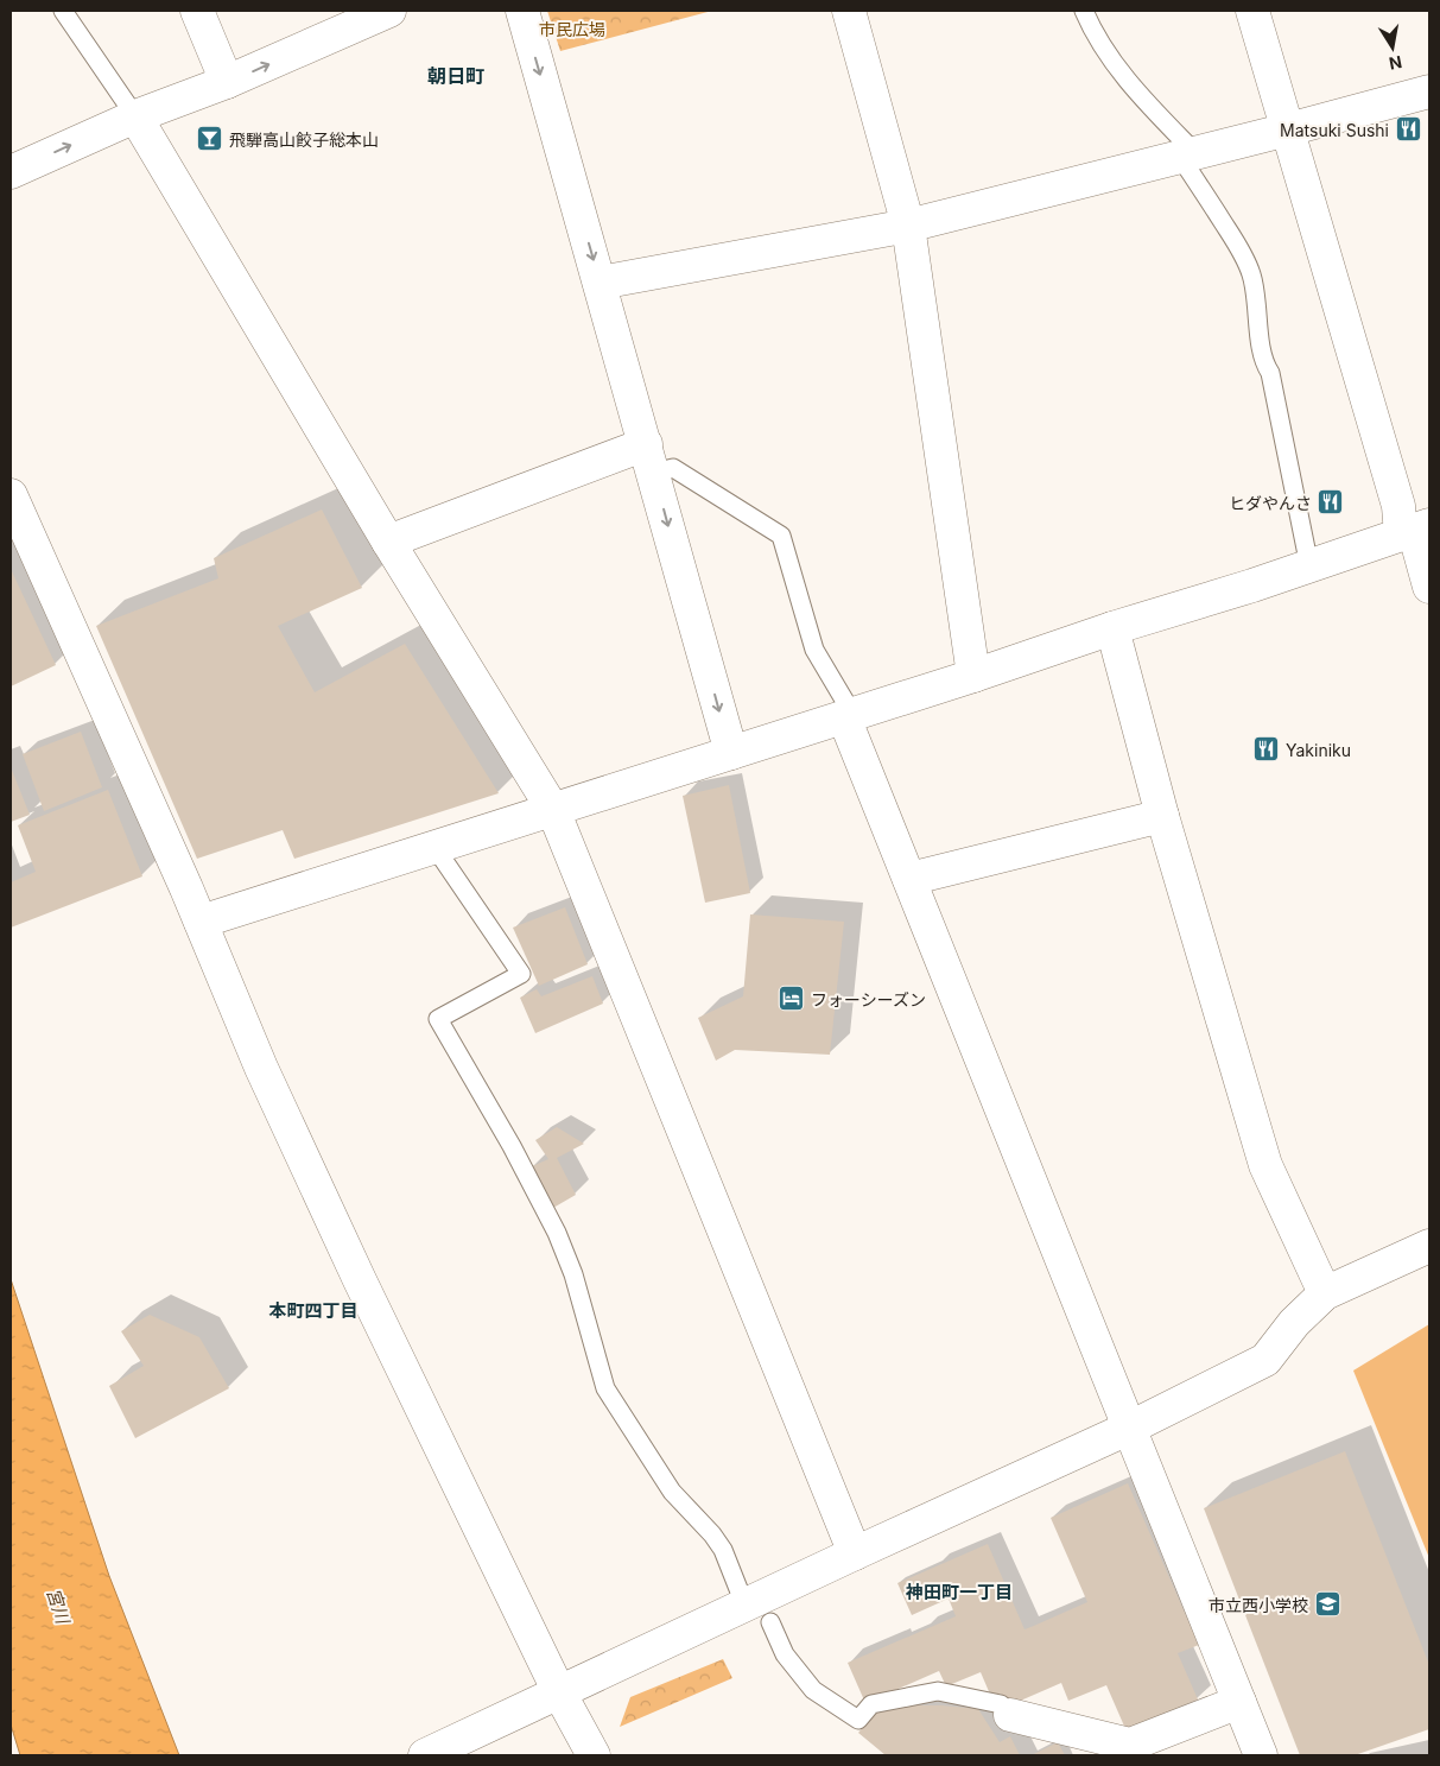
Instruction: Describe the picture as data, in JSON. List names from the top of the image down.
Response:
{
  "districts": ["朝日町", "本町四丁目", "神田町一丁目"],
  "water": ["宮川"],
  "parks": ["市民広場"],
  "places": {
    "restaurant": ["Matsuki Sushi", "ヒダやんさ", "Yakiniku"],
    "bar": ["飛騨高山餃子総本山"],
    "hotel": ["フォーシーズン"],
    "school or university": ["市立西小学校"]
  },
  "north": "bottom"
}
